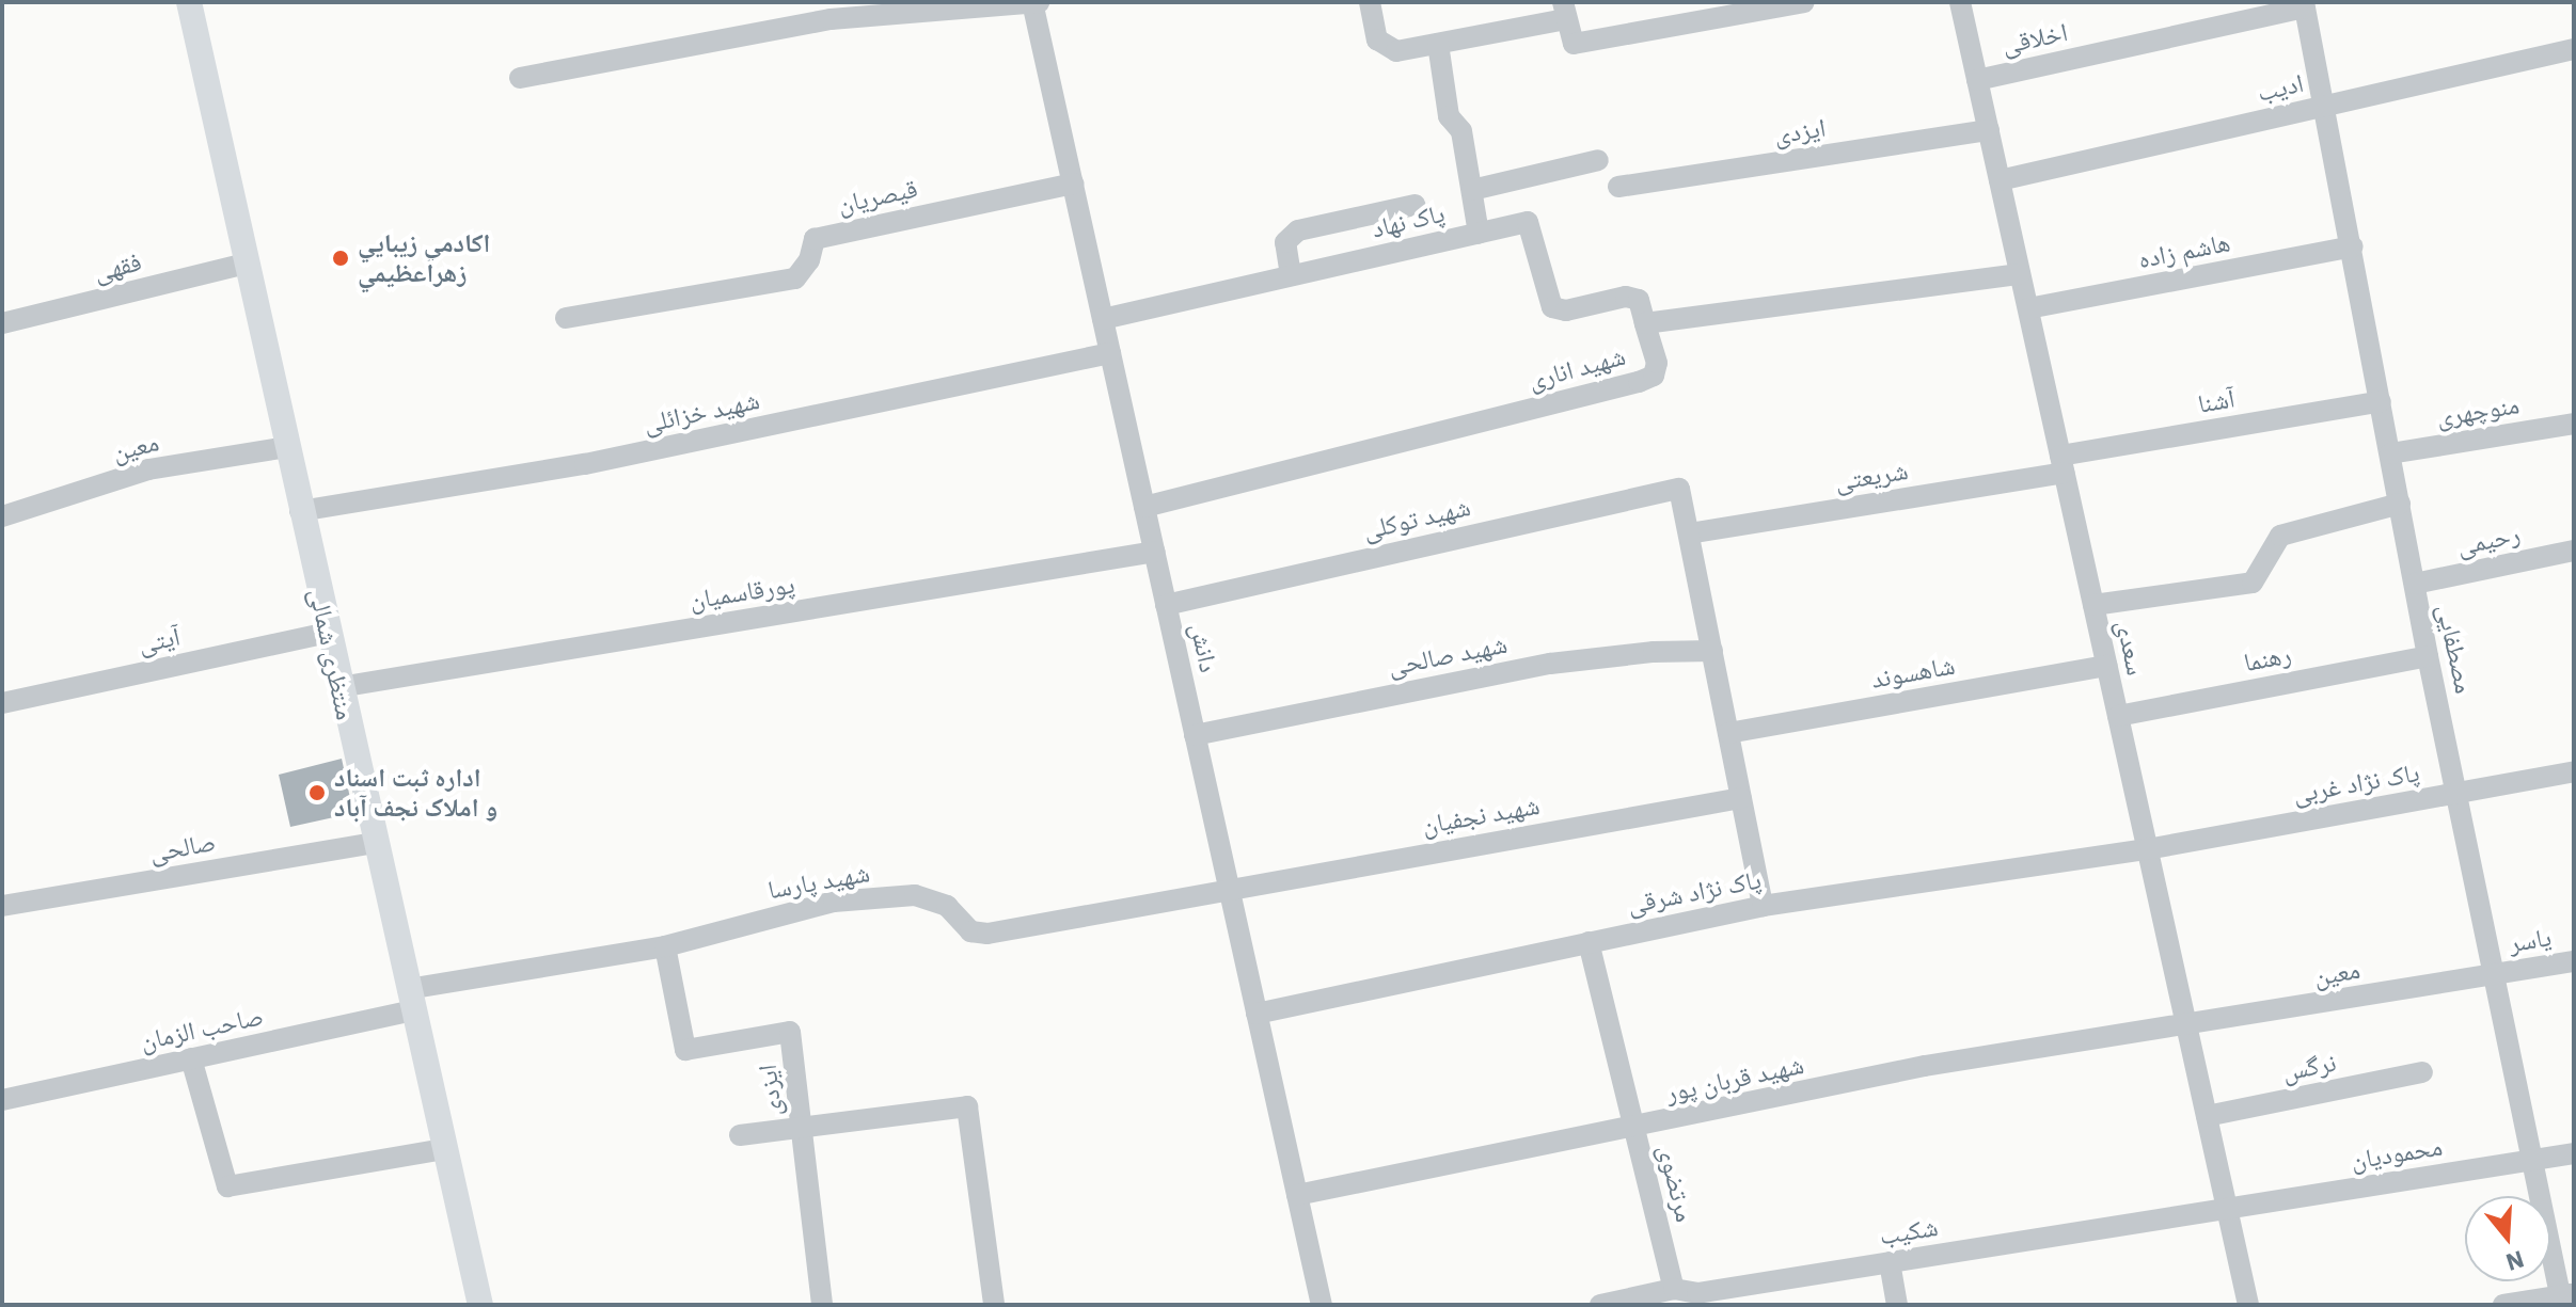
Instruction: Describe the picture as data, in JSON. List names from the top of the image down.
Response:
{
  "streets": {
    "main road": ["منتظری شمالی"],
    "street": [
      "اخلاقی",
      "ادیب",
      "ایزدی",
      "قیصریان",
      "پاک نهاد",
      "هاشم زاده",
      "فقهی",
      "شهید اناری",
      "آشنا",
      "منوچهری",
      "شهید خزائلی",
      "معین",
      "شریعتی",
      "شهید توکلی",
      "رحیمی",
      "پورقاسمیان",
      "آیتی",
      "دانش",
      "سعدی",
      "مصطفایی",
      "شهید صالحی",
      "رهنما",
      "شاهسوند",
      "پاک نژاد غربی",
      "شهید نجفیان",
      "صالحی",
      "شهید پارسا",
      "پاک نژاد شرقی",
      "یاسر",
      "صاحب الزمان",
      "نرگس",
      "شهید قربان پور",
      "محمودیان",
      "مرتضوی",
      "شکیب"
    ]
  },
  "crossings": [
    ["اخلاقی", "سعدی"],
    ["اخلاقی", "مصطفایی"],
    ["ادیب", "سعدی"],
    ["ادیب", "مصطفایی"],
    ["ایزدی", "سعدی"],
    ["ایزدی", "شهید پارسا"],
    ["قیصریان", "دانش"],
    ["پاک نهاد", "شهید اناری"],
    ["پاک نهاد", "دانش"],
    ["هاشم زاده", "سعدی"],
    ["هاشم زاده", "مصطفایی"],
    ["فقهی", "منتظری شمالی"],
    ["شهید اناری", "دانش"],
    ["شهید اناری", "سعدی"],
    ["آشنا", "شریعتی"],
    ["آشنا", "سعدی"],
    ["آشنا", "مصطفایی"],
    ["منوچهری", "مصطفایی"],
    ["شهید خزائلی", "دانش"],
    ["شهید خزائلی", "منتظری شمالی"],
    ["معین", "سعدی"],
    ["معین", "مصطفایی"],
    ["معین", "منتظری شمالی"],
    ["معین", "یاسر"],
    ["معین", "شهید قربان پور"],
    ["شریعتی", "شهید توکلی"],
    ["شریعتی", "سعدی"],
    ["شهید توکلی", "دانش"],
    ["رحیمی", "مصطفایی"],
    ["پورقاسمیان", "دانش"],
    ["پورقاسمیان", "منتظری شمالی"],
    ["آیتی", "منتظری شمالی"],
    ["دانش", "شهید صالحی"],
    ["دانش", "شهید نجفیان"],
    ["دانش", "شهید پارسا"],
    ["دانش", "پاک نژاد شرقی"],
    ["دانش", "شهید قربان پور"],
    ["سعدی", "رهنما"],
    ["سعدی", "شاهسوند"],
    ["سعدی", "پاک نژاد غربی"],
    ["سعدی", "پاک نژاد شرقی"],
    ["سعدی", "نرگس"],
    ["سعدی", "شهید قربان پور"],
    ["سعدی", "محمودیان"],
    ["سعدی", "شکیب"],
    ["مصطفایی", "رهنما"],
    ["مصطفایی", "پاک نژاد غربی"],
    ["مصطفایی", "یاسر"],
    ["مصطفایی", "محمودیان"],
    ["منتظری شمالی", "صالحی"],
    ["منتظری شمالی", "شهید پارسا"],
    ["منتظری شمالی", "صاحب الزمان"],
    ["پاک نژاد غربی", "پاک نژاد شرقی"],
    ["شهید نجفیان", "شهید پارسا"],
    ["شهید پارسا", "صاحب الزمان"],
    ["پاک نژاد شرقی", "مرتضوی"],
    ["شهید قربان پور", "مرتضوی"],
    ["محمودیان", "شکیب"],
    ["مرتضوی", "شکیب"]
  ],
  "places": ["اكادمي زيبايي زهراعظيمي", "اداره ثبت اسناد و املاک نجف آباد"],
  "north": "bottom"
}
